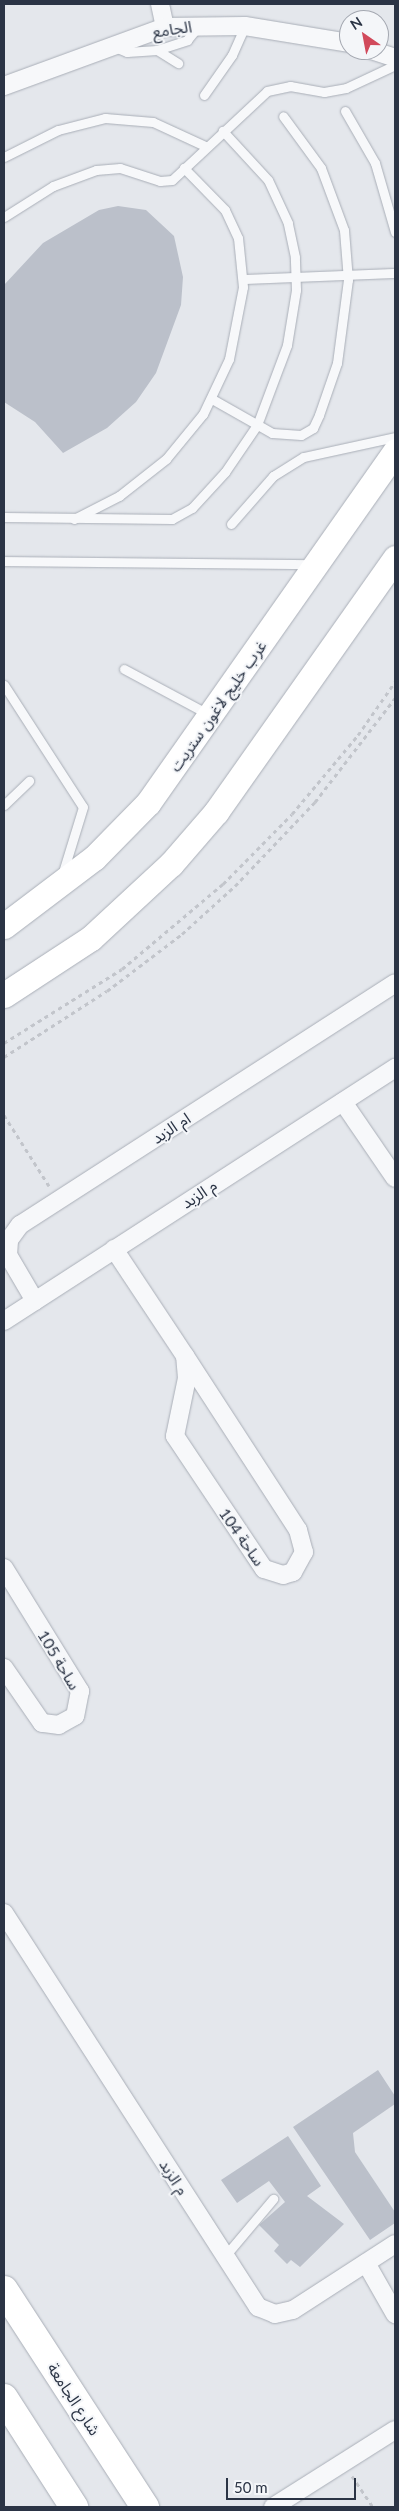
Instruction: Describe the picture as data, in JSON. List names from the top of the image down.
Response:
{
  "streets": {
    "main road": ["شارع الجامعة"],
    "street": [
      "الجامع",
      "غرب خليج لاغون ستريت",
      "ام الزبد",
      "م الزبد",
      "ساحة 104",
      "ساحة 105"
    ]
  },
  "crossings": [
    ["ام الزبد", "م الزبد"],
    ["م الزبد", "ساحة 104"]
  ],
  "scale_bar": "50 m",
  "north": "top left"
}
